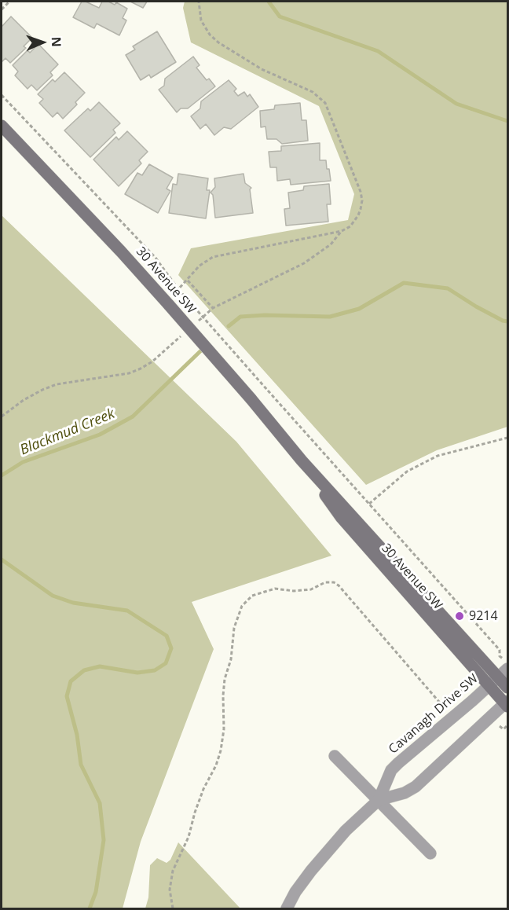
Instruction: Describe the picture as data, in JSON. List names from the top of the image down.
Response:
{
  "streets": {
    "main road": ["30 Avenue SW"],
    "street": ["Cavanagh Drive SW"]
  },
  "crossings": [
    ["30 Avenue SW", "Cavanagh Drive SW"]
  ],
  "water": ["Blackmud Creek"],
  "places": ["9214"],
  "north": "right"
}
